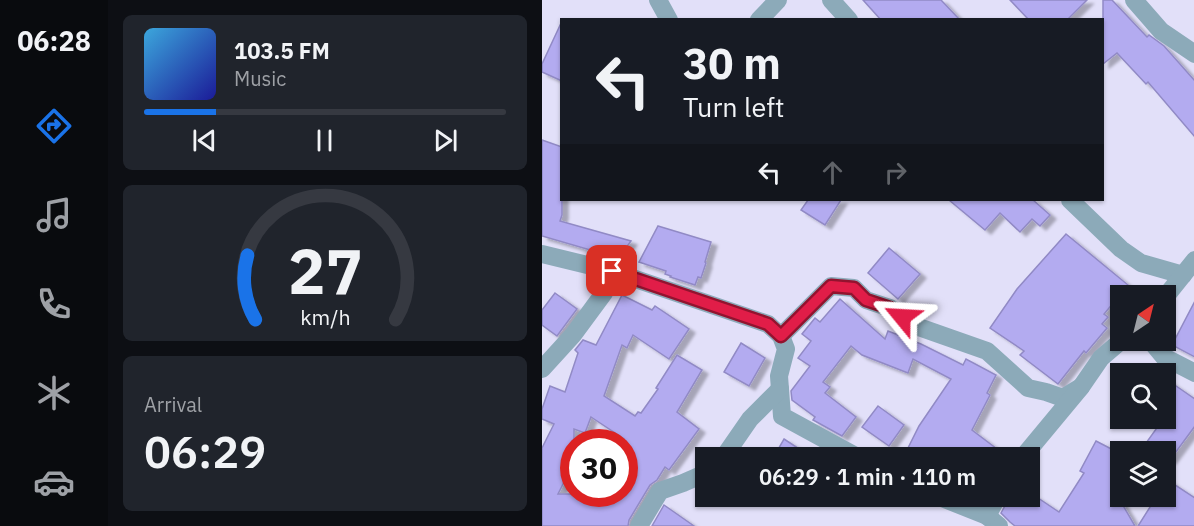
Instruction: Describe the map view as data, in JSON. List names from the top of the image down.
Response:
{
  "north": "top right",
  "page": {
    "tabs": "06:28",
    "turn": ["30 m", "Turn left"],
    "song": ["103.5 FM", "Music"],
    "tile": ["Arrival", "06:29"],
    "limit": "30",
    "trip": "06:29 · 1 min · 110 m",
    "gauge": ["27", "km/h"]
  }
}
